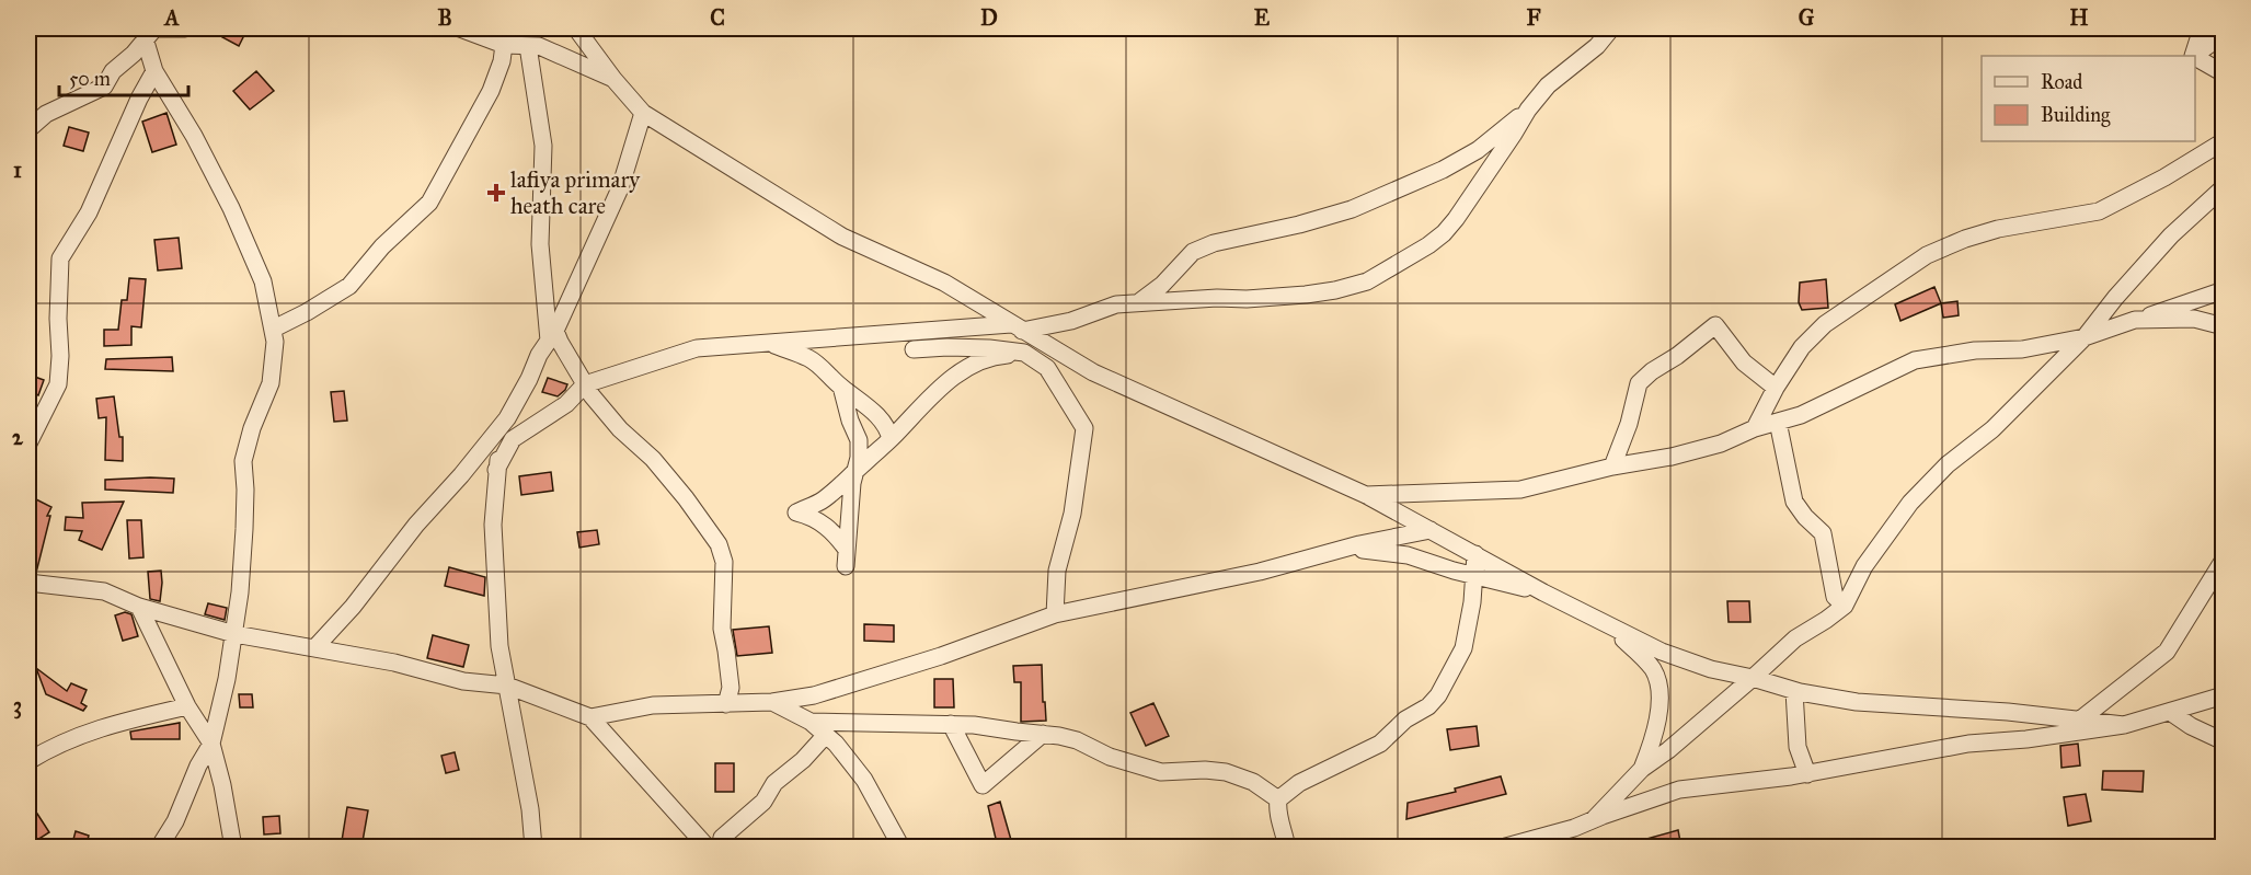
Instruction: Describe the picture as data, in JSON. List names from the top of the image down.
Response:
{
  "places": {
    "health": ["lafiya primary heath care"]
  },
  "legend": ["Road", "Building"],
  "scale_bar": "50 m",
  "grid": {
    "columns": [
      "A",
      "B",
      "C",
      "D",
      "E",
      "F",
      "G",
      "H"
    ],
    "rows": ["1", "2", "3"]
  }
}
